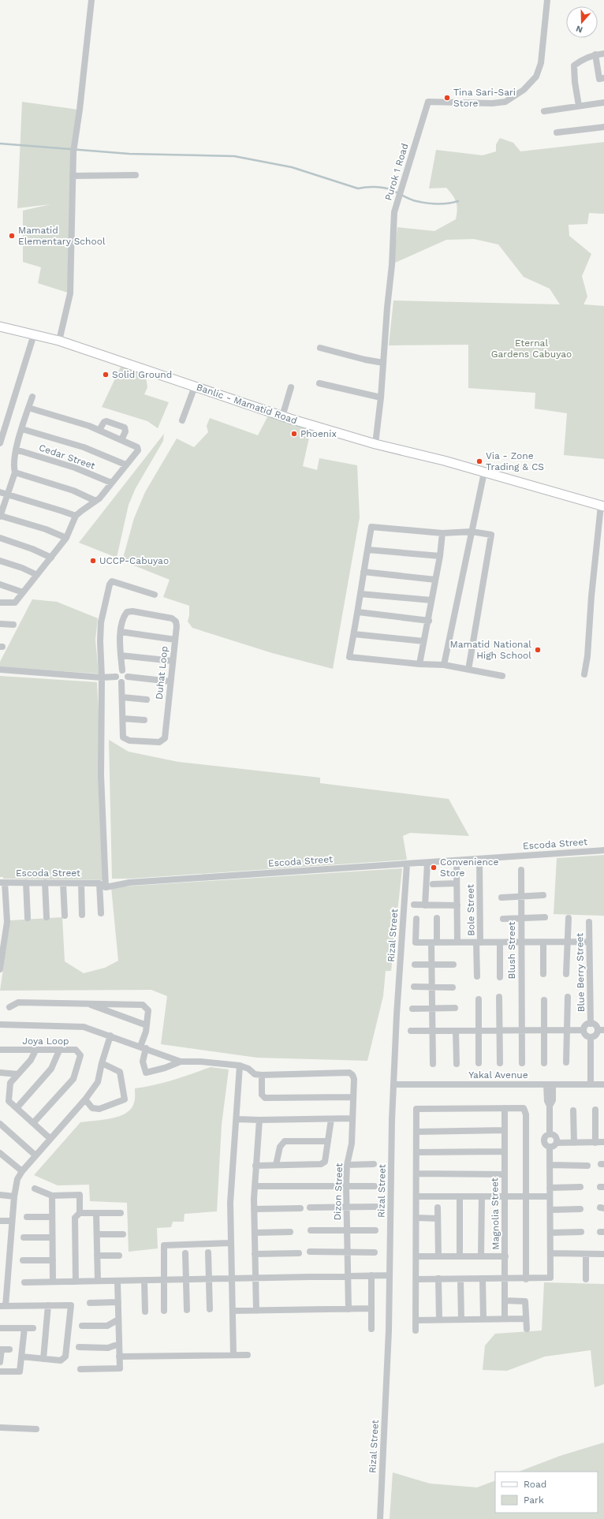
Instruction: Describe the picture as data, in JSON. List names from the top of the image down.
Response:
{
  "streets": {
    "main road": ["Banlic - Mamatid Road"],
    "street": [
      "Purok 1 Road",
      "Cedar Street",
      "Duhat Loop",
      "Escoda Street",
      "Bole Street",
      "Rizal Street",
      "Blush Street",
      "Blue Berry Street",
      "Joya Loop",
      "Yakal Avenue",
      "Dizon Street",
      "Magnolia Street"
    ]
  },
  "crossings": [
    ["Purok 1 Road", "Banlic - Mamatid Road"],
    ["Escoda Street", "Bole Street"],
    ["Escoda Street", "Rizal Street"],
    ["Rizal Street", "Yakal Avenue"]
  ],
  "parks": ["Eternal Gardens Cabuyao"],
  "places": [
    "Tina Sari-Sari Store",
    "Mamatid Elementary School",
    "Solid Ground",
    "Phoenix",
    "Via - Zone Trading & CS",
    "UCCP-Cabuyao",
    "Mamatid National High School",
    "Convenience Store"
  ],
  "legend": ["Road", "Park"],
  "north": "bottom"
}
